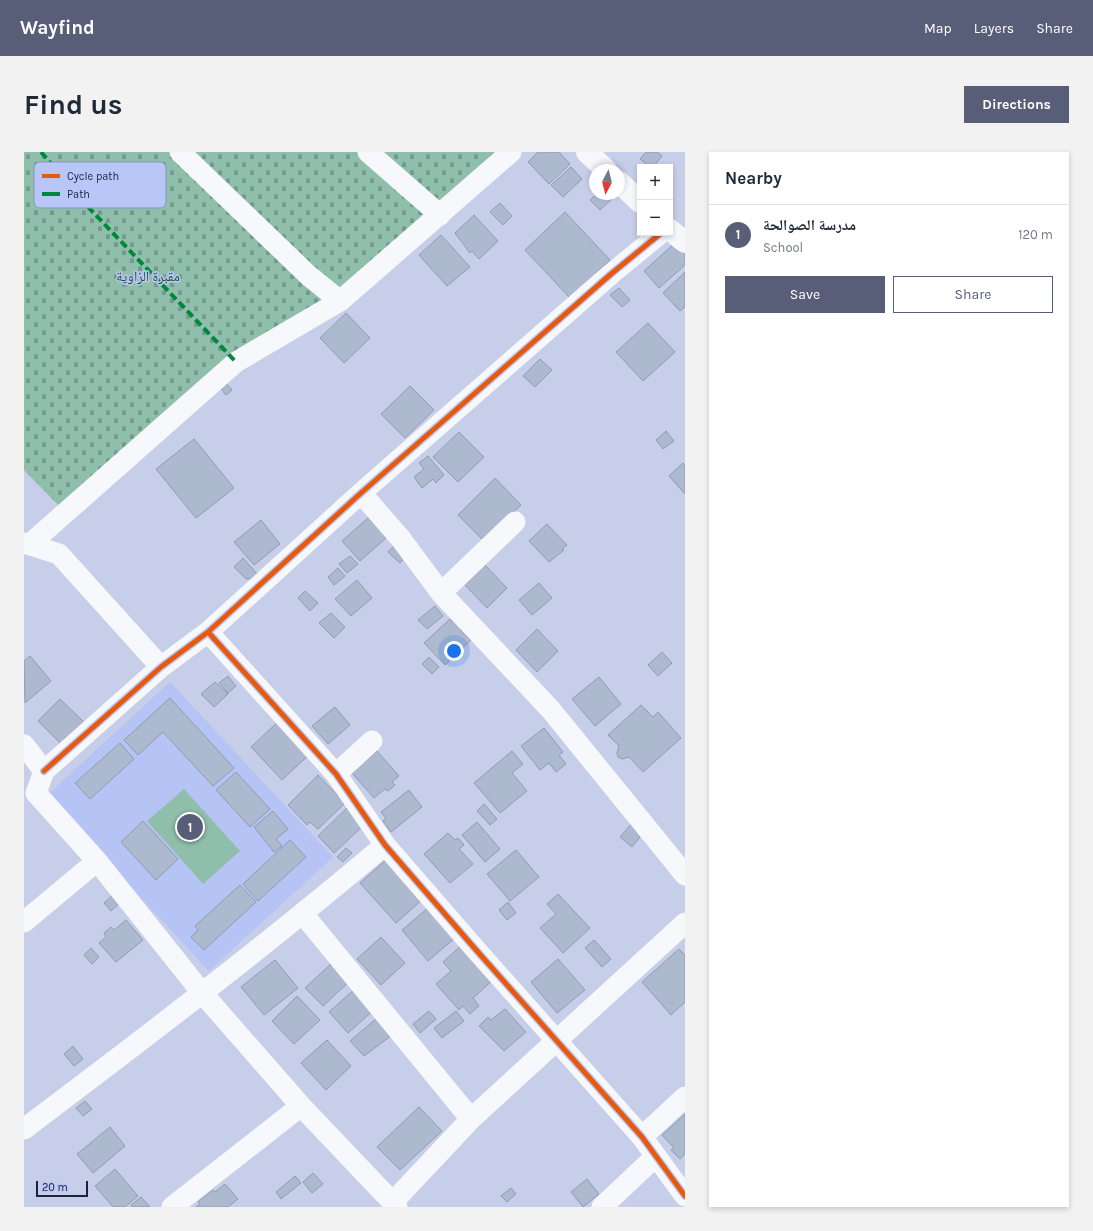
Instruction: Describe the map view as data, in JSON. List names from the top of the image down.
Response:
{
  "parks": ["مقبرة الزاوية"],
  "legend": ["Cycle path", "Path"],
  "scale_bar": "20 m",
  "north": "bottom",
  "page": {
    "header": "Wayfind",
    "nav": ["Map", "Layers", "Share"],
    "buttons": [
      "Directions",
      ["Save", "Share"]
    ],
    "title": "Find us",
    "heading": "Nearby",
    "map_buttons": ["+", "−"],
    "list": [
      {
        "mark": "1",
        "name": "مدرسة الصوالحة",
        "note": "School",
        "value": "120 m"
      }
    ],
    "pins": "1",
    "scale": "20 m"
  }
}
